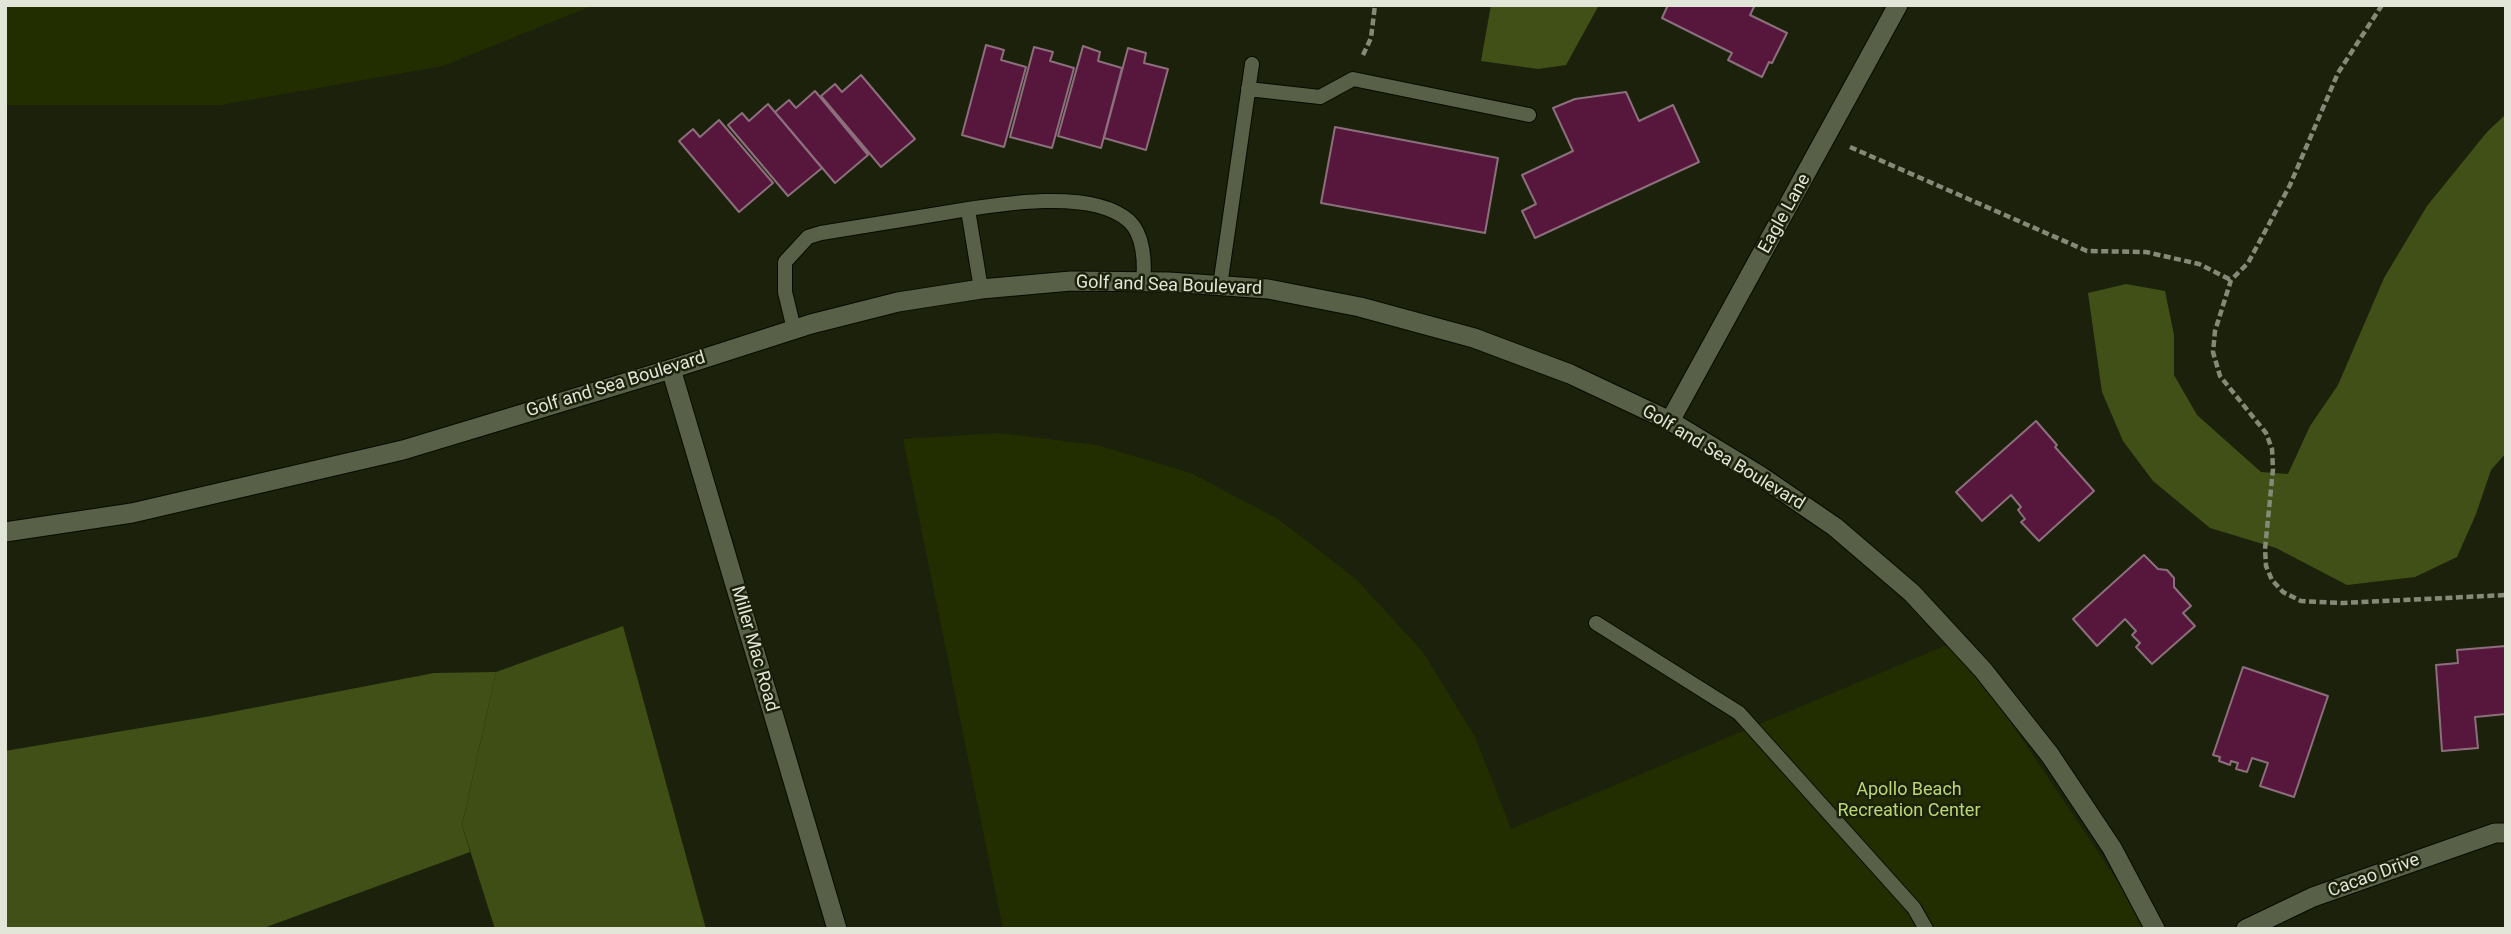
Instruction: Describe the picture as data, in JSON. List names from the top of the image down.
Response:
{
  "streets": {
    "street": [
      "Eagle Lane",
      "Golf and Sea Boulevard",
      "Miller Mac Road",
      "Cacao Drive"
    ]
  },
  "crossings": [
    ["Eagle Lane", "Golf and Sea Boulevard"],
    ["Golf and Sea Boulevard", "Miller Mac Road"]
  ],
  "parks": ["Apollo Beach Recreation Center"]
}
